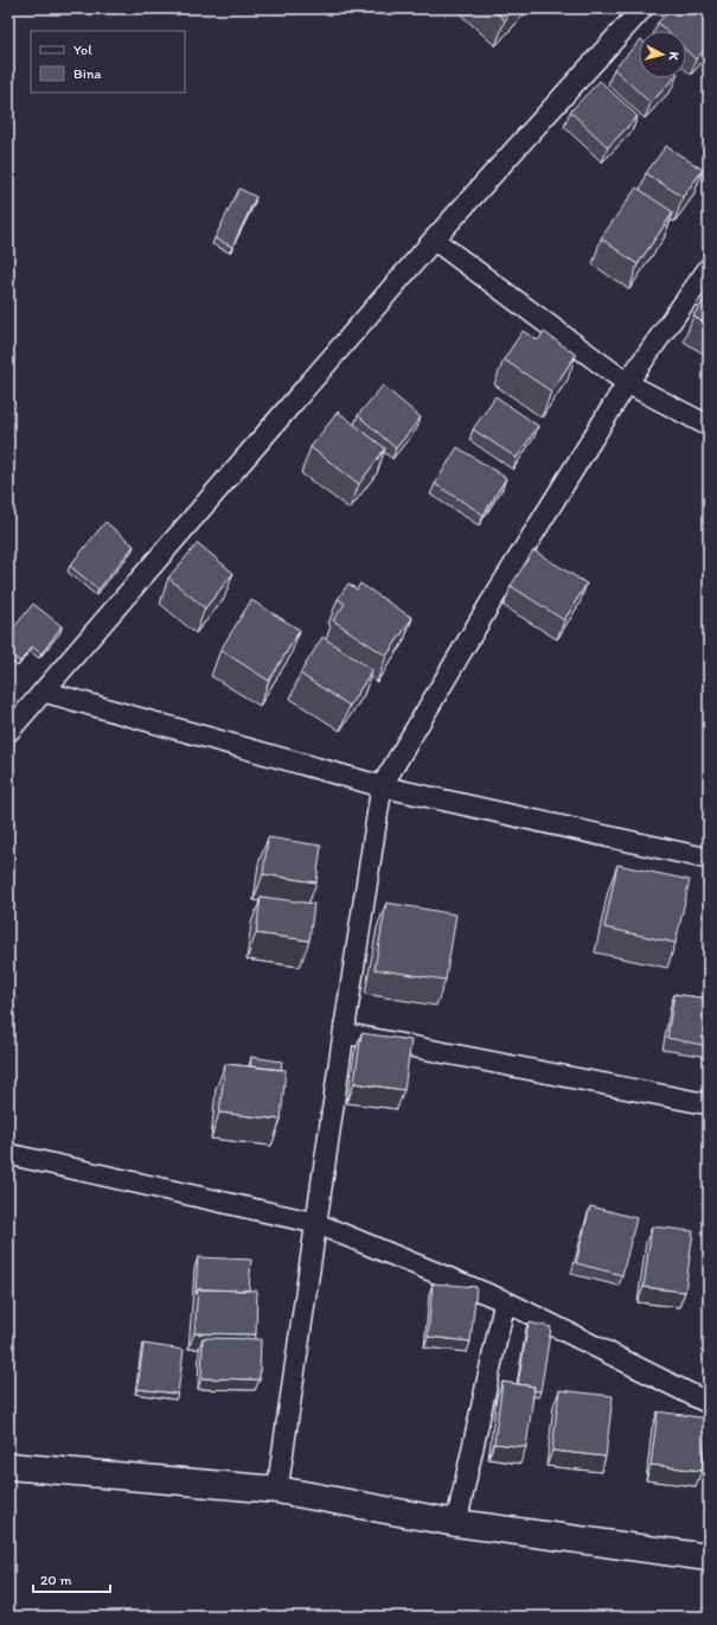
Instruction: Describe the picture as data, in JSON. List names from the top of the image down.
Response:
{
  "legend": ["Yol", "Bina"],
  "scale_bar": "20 m",
  "north": "right"
}
